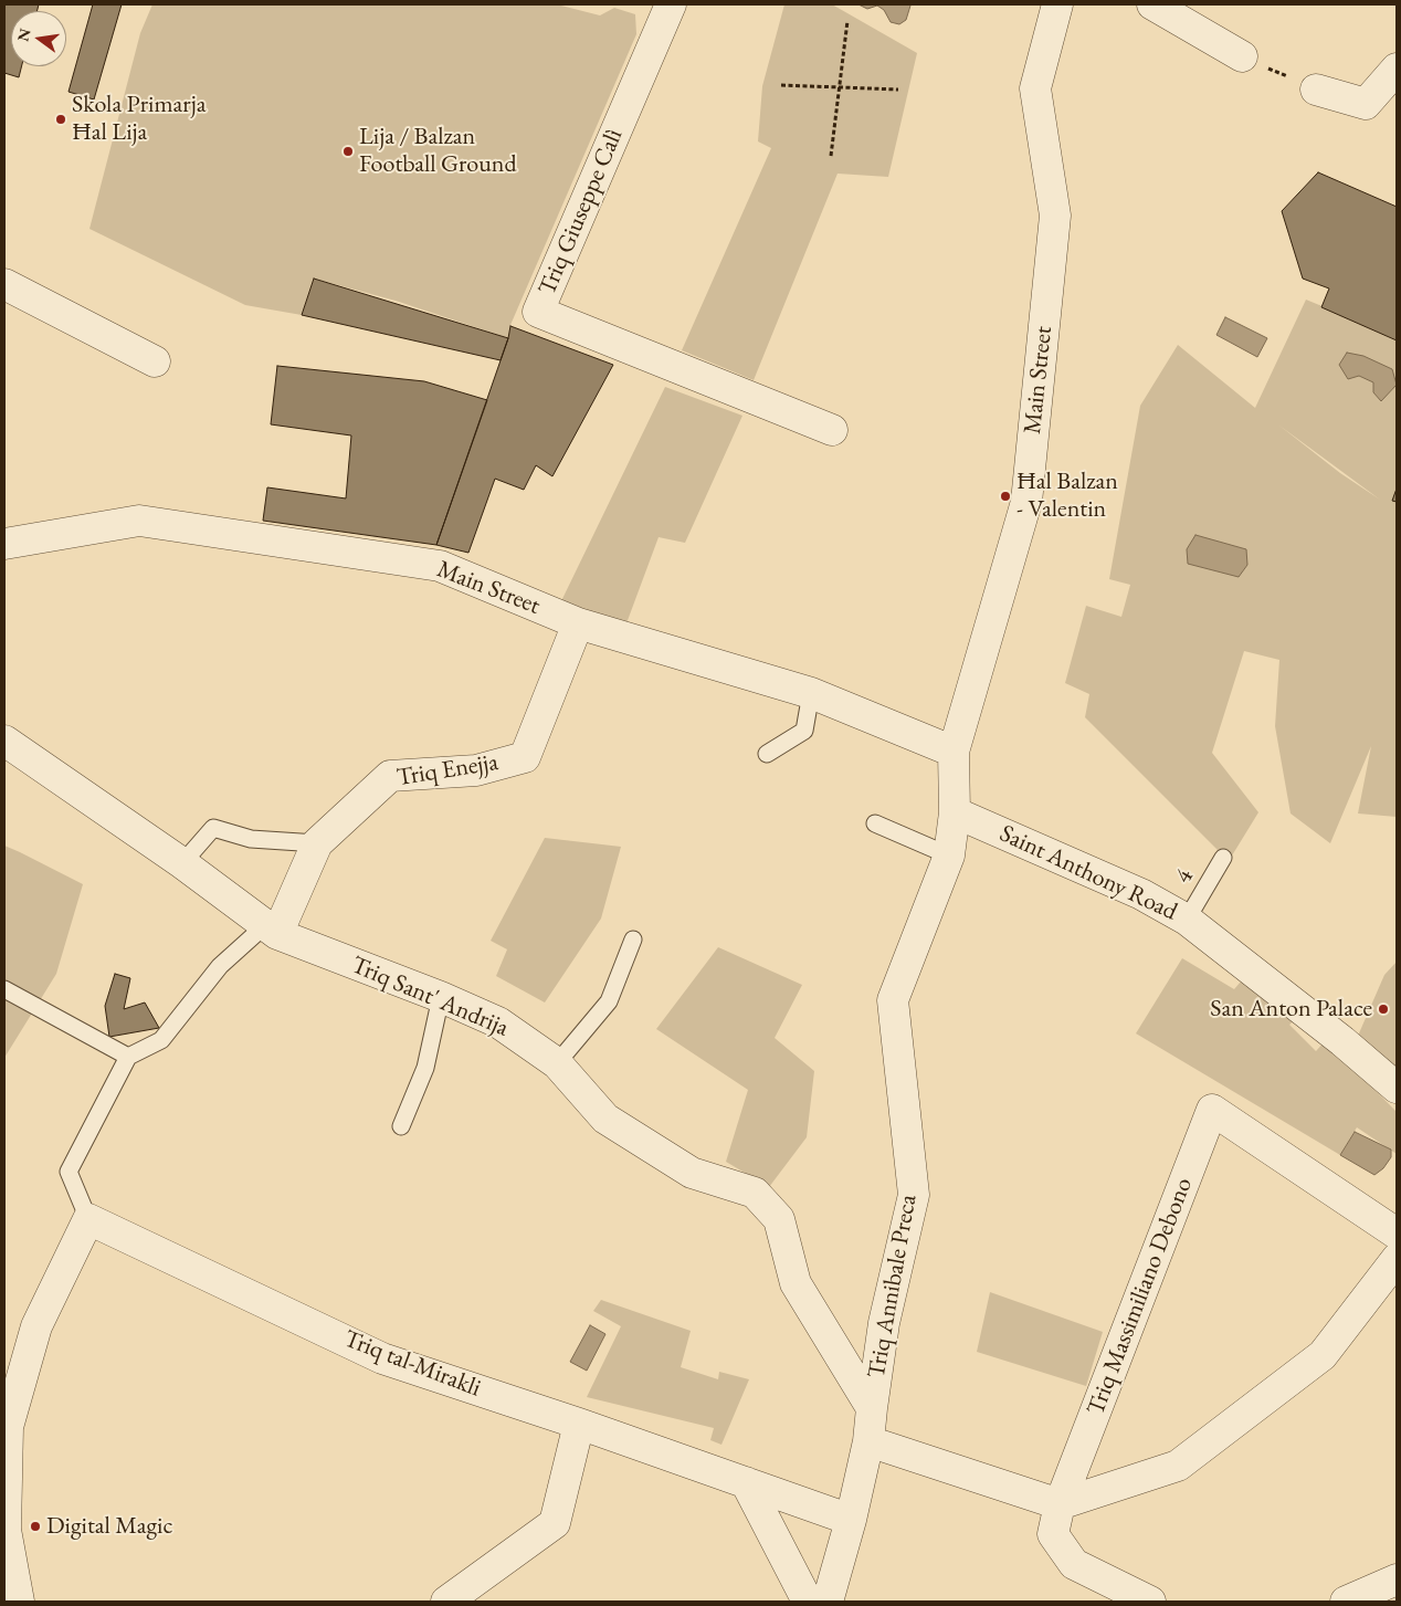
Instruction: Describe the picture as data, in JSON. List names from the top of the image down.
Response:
{
  "streets": {
    "street": [
      "Triq Giuseppe Calì",
      "Main Street",
      "Triq Enejja",
      "Saint Anthony Road",
      "Triq Sant' Andrija",
      "Triq Annibale Preca",
      "Triq Massimiliano Debono",
      "Triq tal-Mirakli"
    ],
    "lane": ["4"]
  },
  "crossings": [
    ["Main Street", "Triq Enejja"],
    ["Main Street", "Saint Anthony Road"],
    ["Main Street", "Triq Annibale Preca"],
    ["Triq Enejja", "Triq Sant' Andrija"],
    ["Saint Anthony Road", "4"],
    ["Saint Anthony Road", "Triq Annibale Preca"],
    ["Triq Sant' Andrija", "Triq Annibale Preca"],
    ["Triq Annibale Preca", "Triq tal-Mirakli"]
  ],
  "places": [
    "Skola Primarja Ħal Lija",
    "Lija / Balzan Football Ground",
    "Ħal Balzan - Valentin",
    "San Anton Palace",
    "Digital Magic"
  ],
  "north": "left"
}
